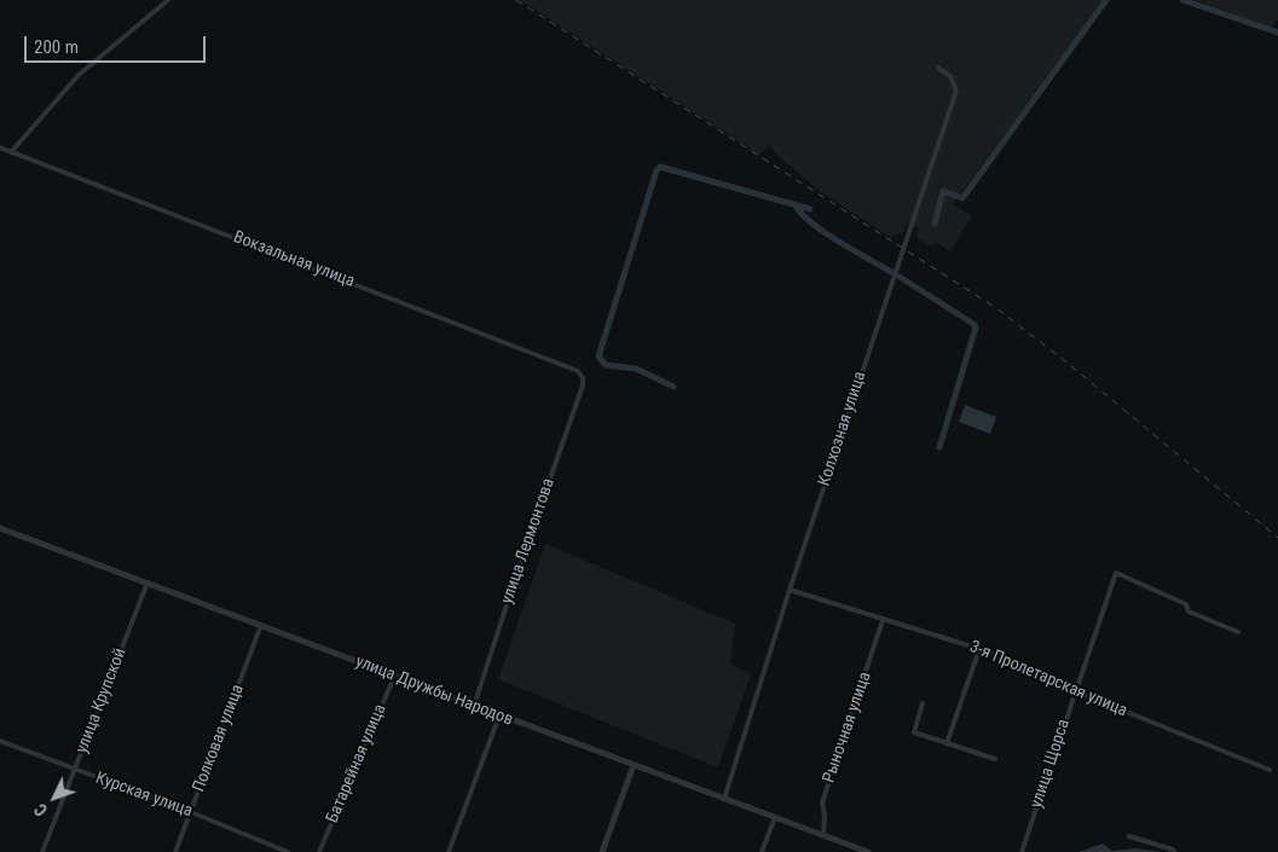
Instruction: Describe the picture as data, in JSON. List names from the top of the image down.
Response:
{
  "streets": {
    "street": [
      "Вокзальная улица",
      "Колхозная улица",
      "улица Лермонтова",
      "3-я Пролетарская улица",
      "улица Дружбы Народов",
      "улица Крупской",
      "Рыночная улица",
      "Полковая улица",
      "Батарейная улица",
      "улица Щорса",
      "Курская улица"
    ]
  },
  "crossings": [
    ["Вокзальная улица", "улица Лермонтова"],
    ["Колхозная улица", "3-я Пролетарская улица"],
    ["Колхозная улица", "улица Дружбы Народов"],
    ["улица Лермонтова", "улица Дружбы Народов"],
    ["3-я Пролетарская улица", "Рыночная улица"],
    ["3-я Пролетарская улица", "улица Щорса"],
    ["улица Дружбы Народов", "улица Крупской"],
    ["улица Дружбы Народов", "Рыночная улица"],
    ["улица Дружбы Народов", "Полковая улица"],
    ["улица Дружбы Народов", "Батарейная улица"],
    ["улица Крупской", "Курская улица"],
    ["Полковая улица", "Курская улица"]
  ],
  "scale_bar": "200 m",
  "north": "bottom left"
}
